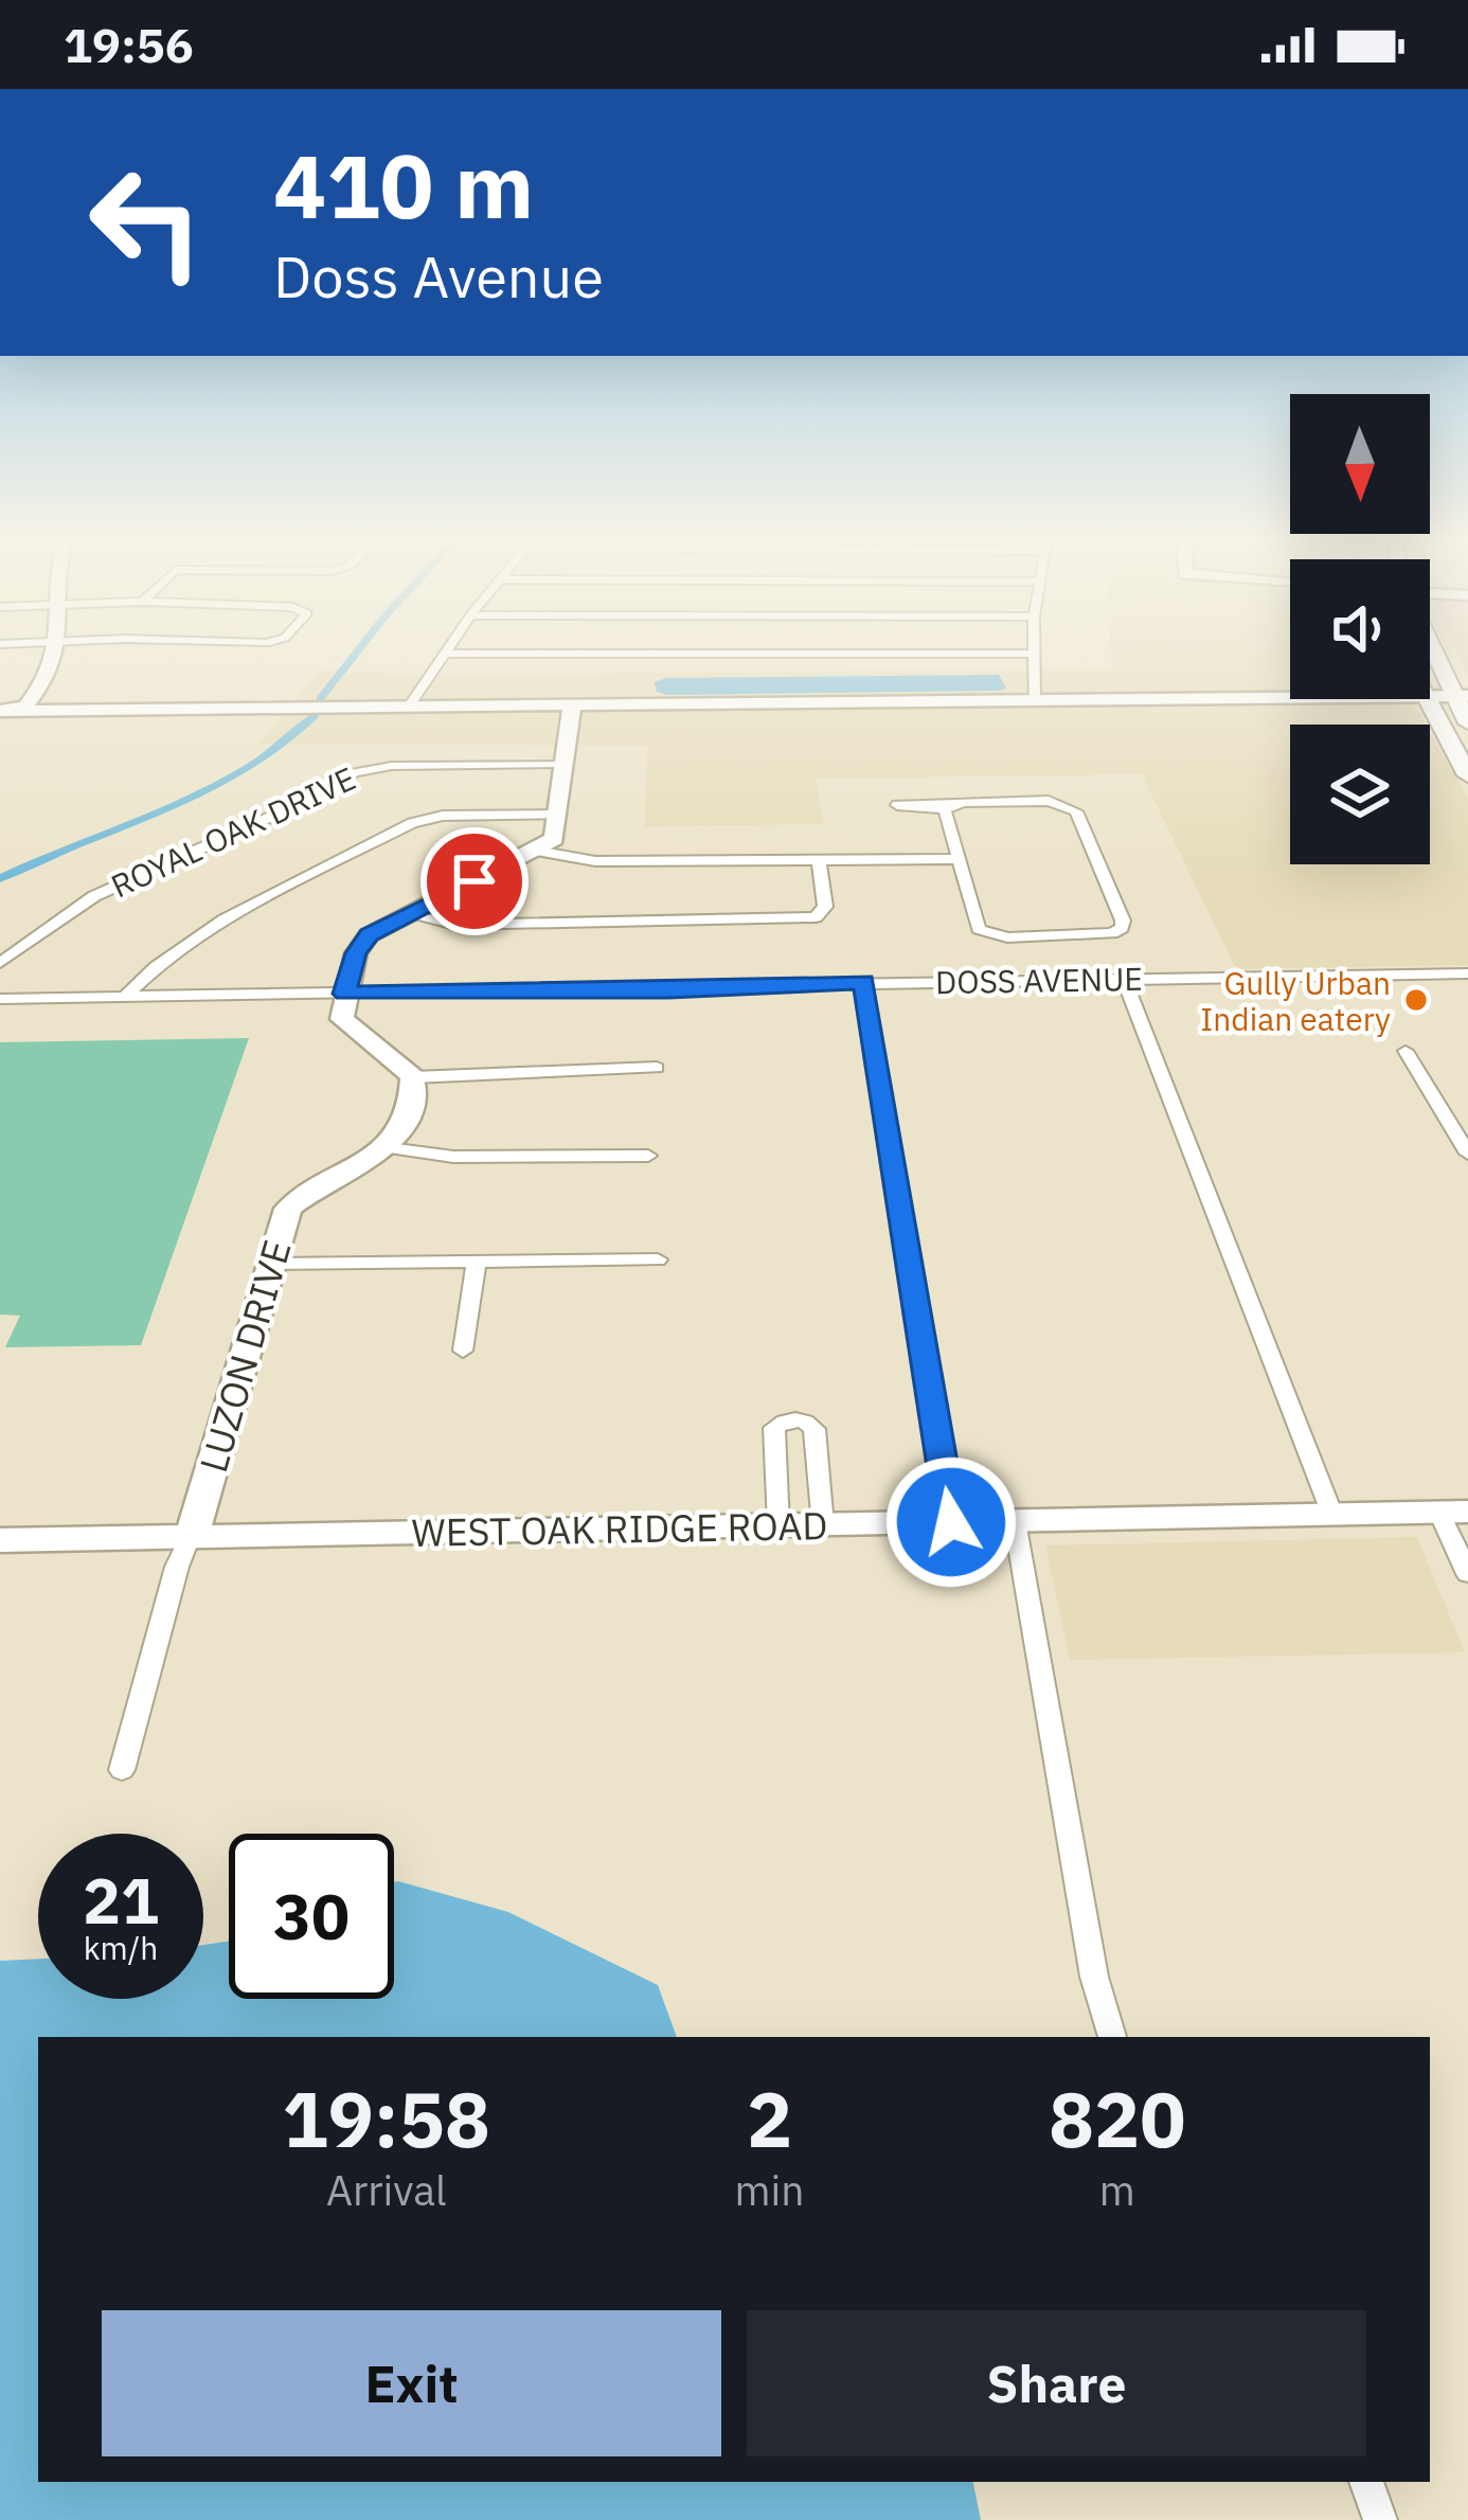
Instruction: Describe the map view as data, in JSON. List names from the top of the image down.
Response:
{
  "streets": {
    "street": [
      "ROYAL OAK DRIVE",
      "DOSS AVENUE",
      "LUZON DRIVE",
      "WEST OAK RIDGE ROAD"
    ]
  },
  "crossings": [
    ["LUZON DRIVE", "WEST OAK RIDGE ROAD"]
  ],
  "places": ["Gully Urban Indian eatery"],
  "north": "bottom",
  "page": {
    "status": "19:56",
    "turn": ["410 m", "Doss Avenue"],
    "speed": "21 km/h",
    "limit": "30",
    "eta": [
      "19:58",
      "Arrival",
      "2",
      "min",
      "820",
      "m"
    ],
    "buttons": ["Exit", "Share"]
  }
}
